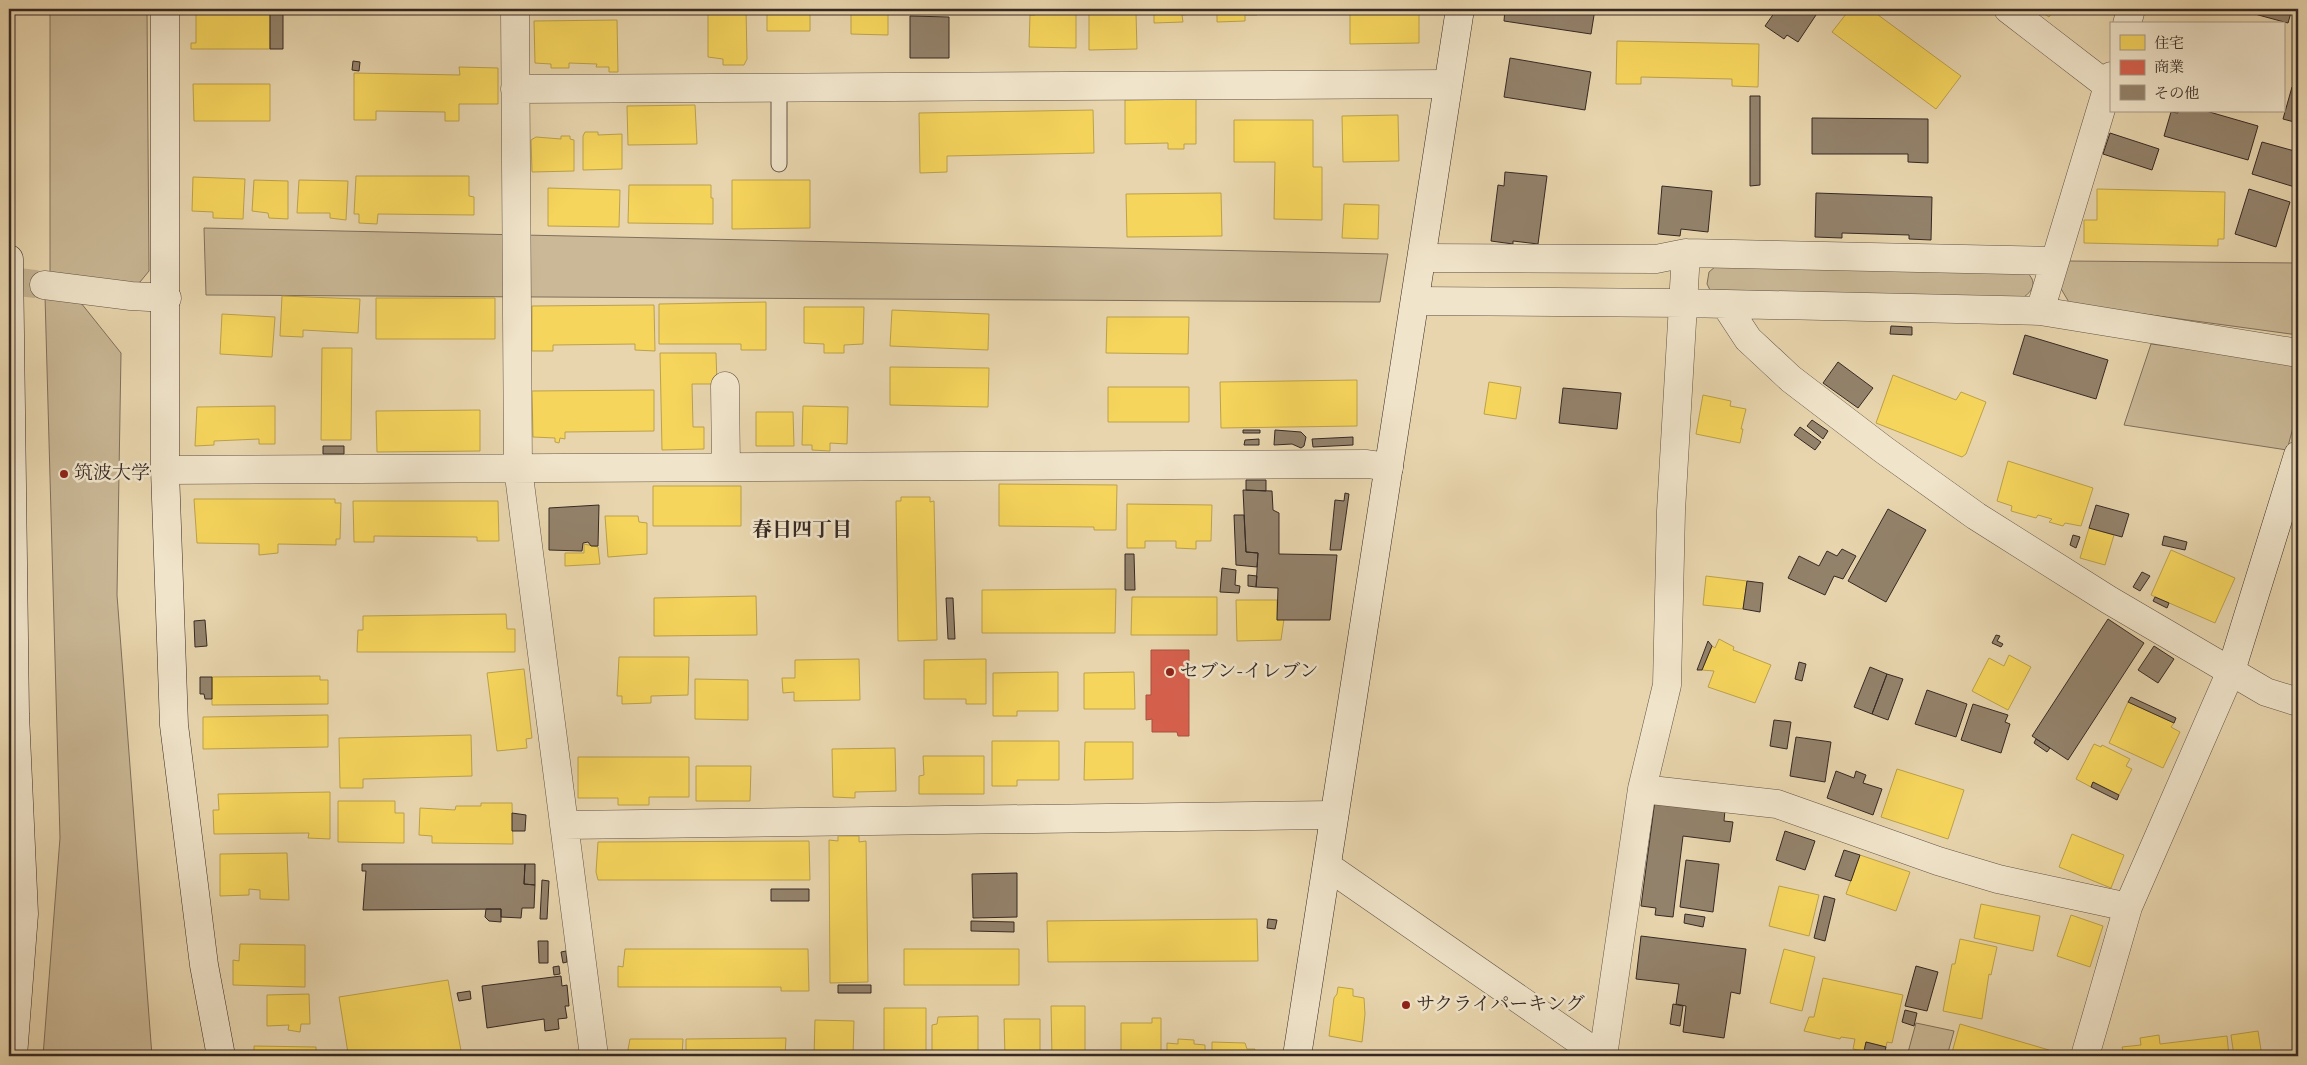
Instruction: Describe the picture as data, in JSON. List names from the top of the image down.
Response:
{
  "districts": ["春日四丁目"],
  "places": ["筑波大学", "セブン-イレブン", "サクライパーキング"],
  "legend": ["住宅", "商業", "その他"]
}
